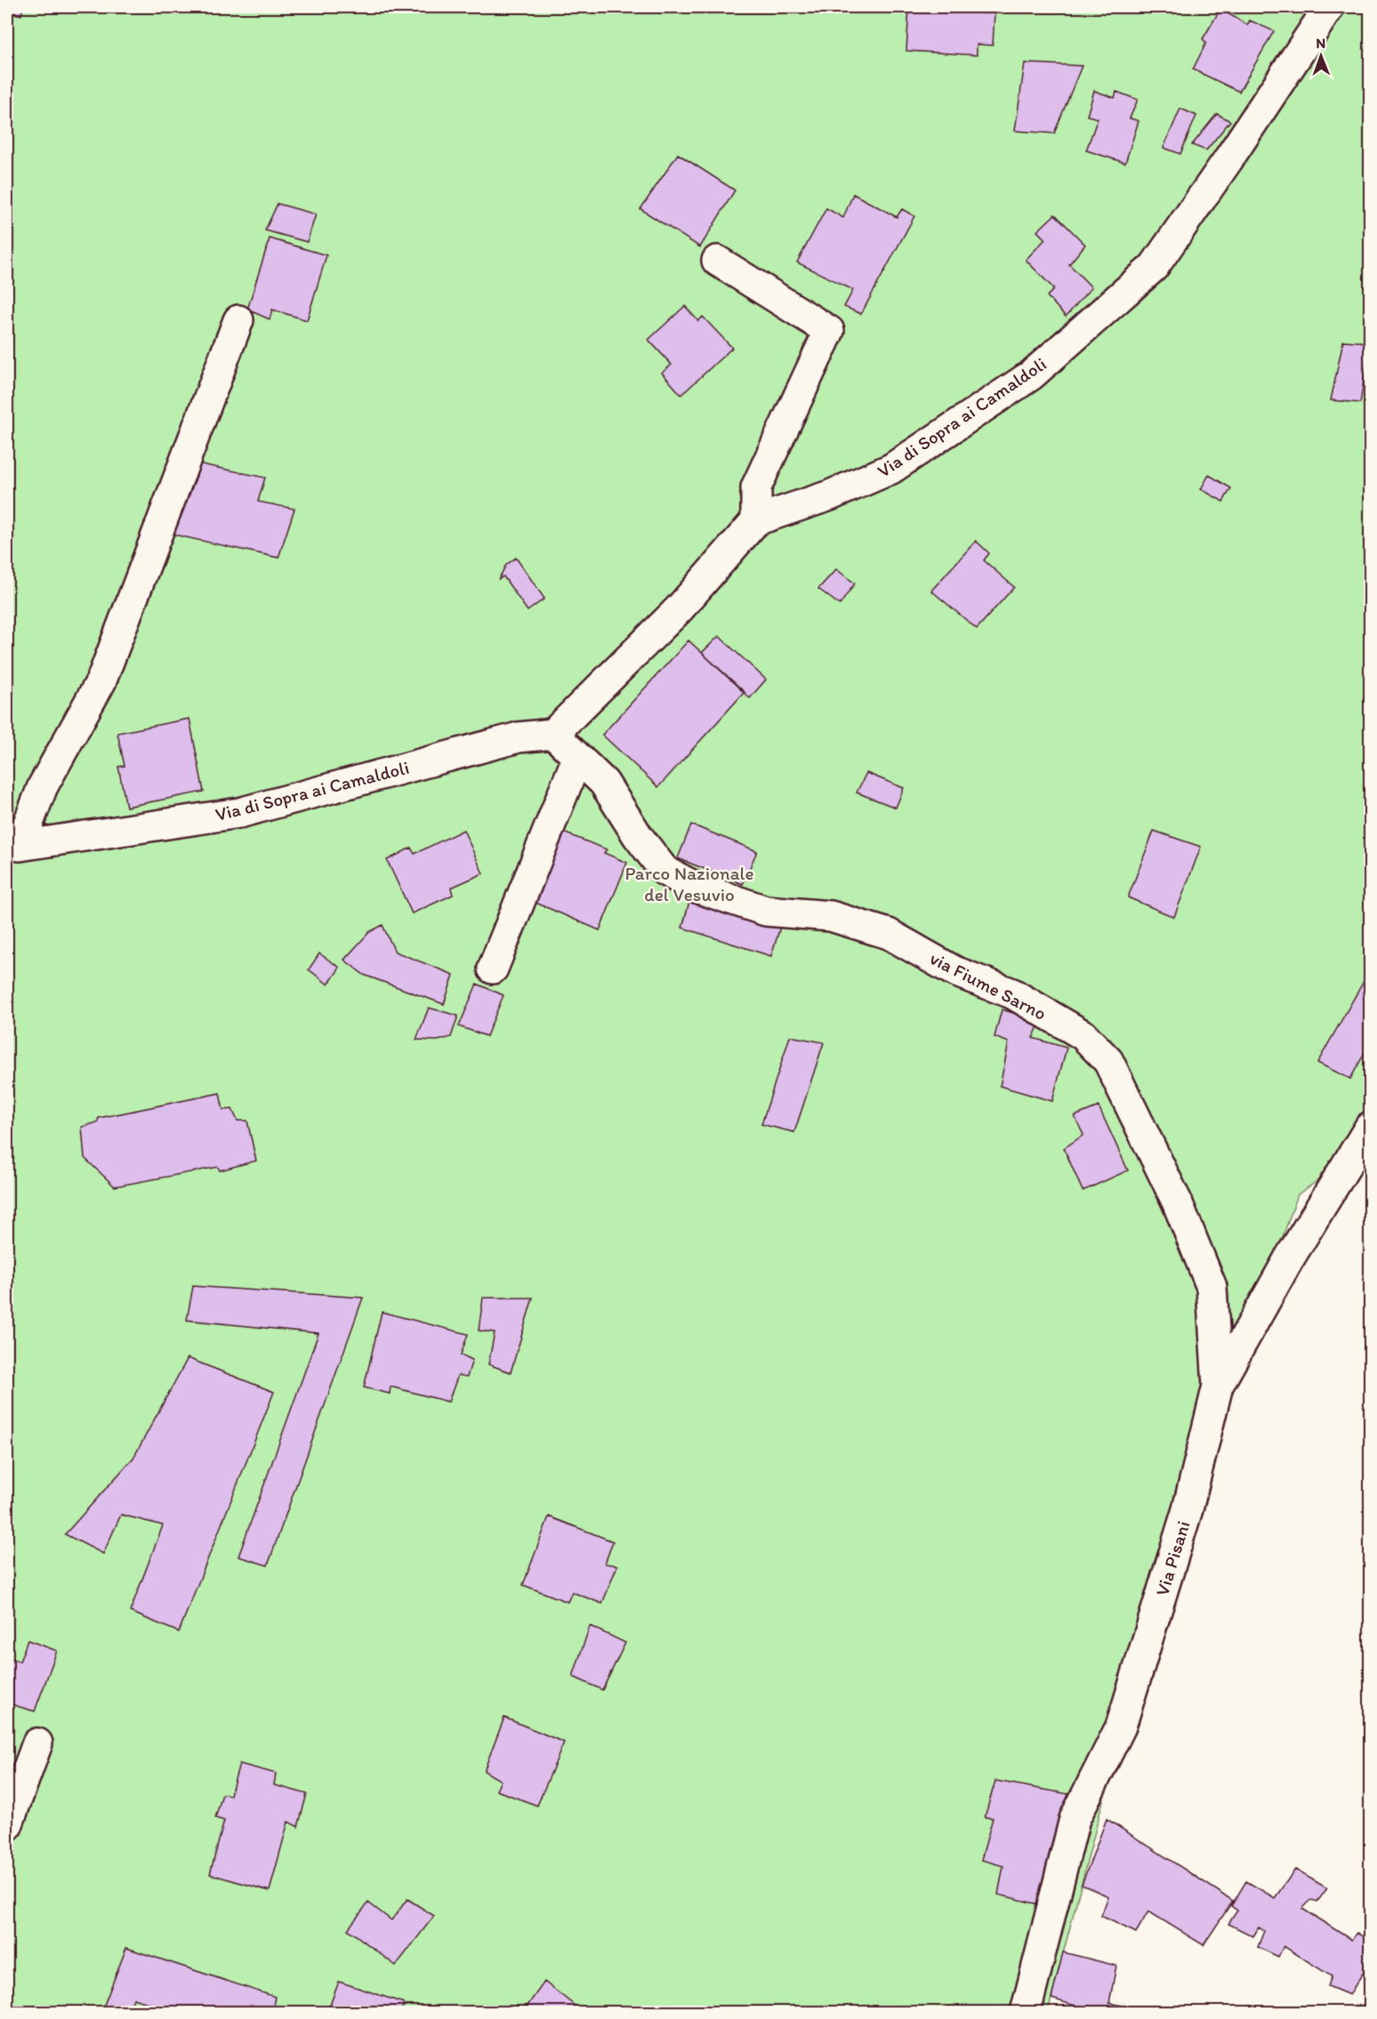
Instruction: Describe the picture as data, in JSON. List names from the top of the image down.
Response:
{
  "streets": {
    "street": ["Via di Sopra ai Camaldoli", "via Fiume Sarno", "Via Pisani"]
  },
  "crossings": [
    ["via Fiume Sarno", "Via Pisani"]
  ],
  "parks": ["Parco Nazionale del Vesuvio"],
  "north": "top"
}
